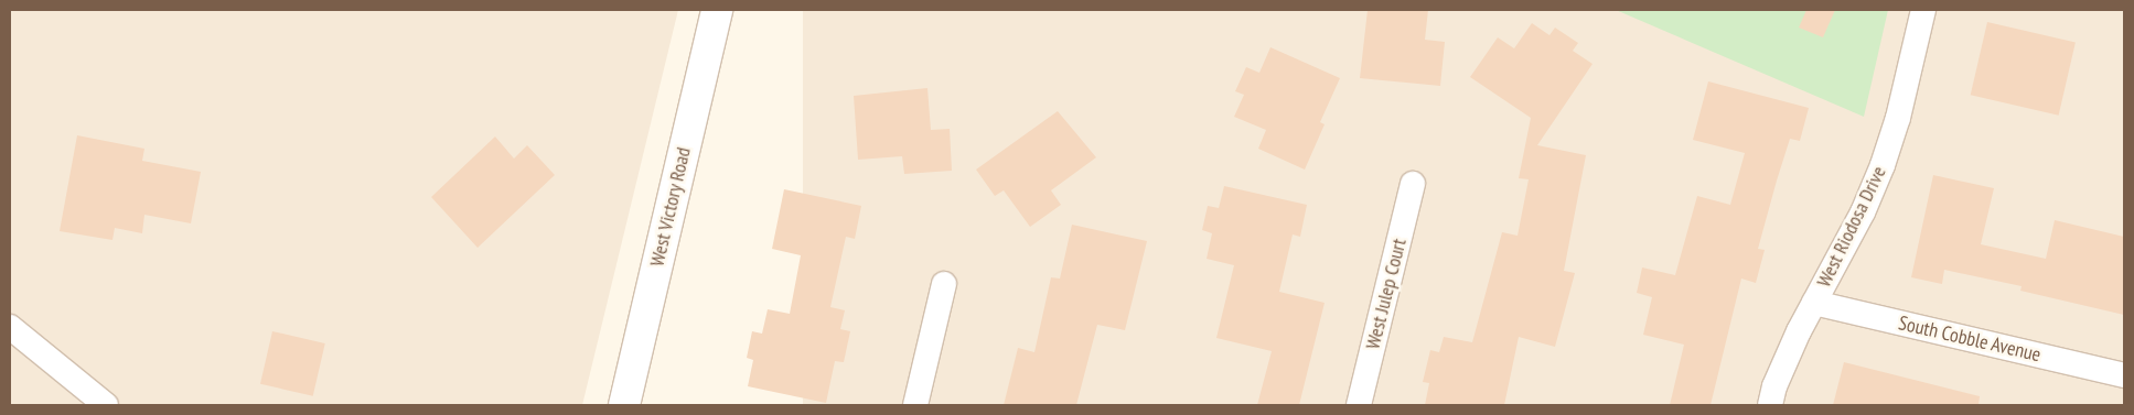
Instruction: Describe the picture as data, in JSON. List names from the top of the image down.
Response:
{
  "streets": {
    "main road": ["West Victory Road"],
    "street": ["West Riodosa Drive", "West Julep Court", "South Cobble Avenue"]
  },
  "crossings": [
    ["West Riodosa Drive", "South Cobble Avenue"]
  ]
}
